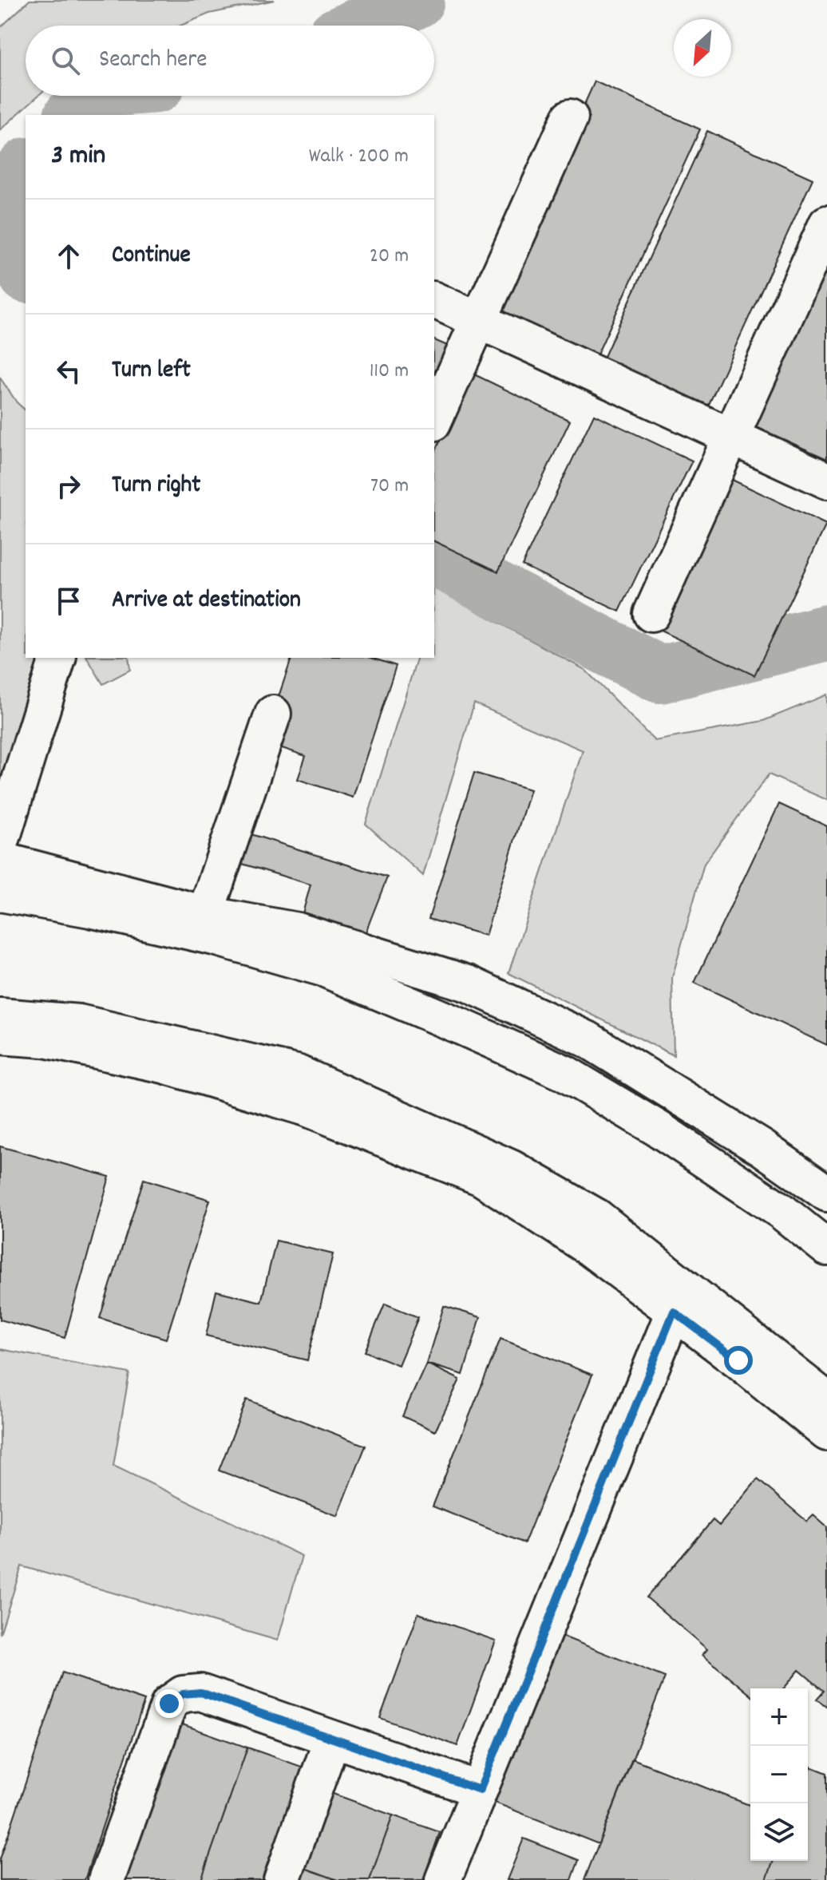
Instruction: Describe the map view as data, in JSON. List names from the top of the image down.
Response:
{
  "north": "bottom left",
  "page": {
    "search": "Search here",
    "heading": ["3 min", "Walk · 200 m"],
    "list": [
      ["Continue", "20 m"],
      ["Turn left", "110 m"],
      ["Turn right", "70 m"],
      "Arrive at destination"
    ],
    "map_buttons": ["+", "−"]
  }
}
